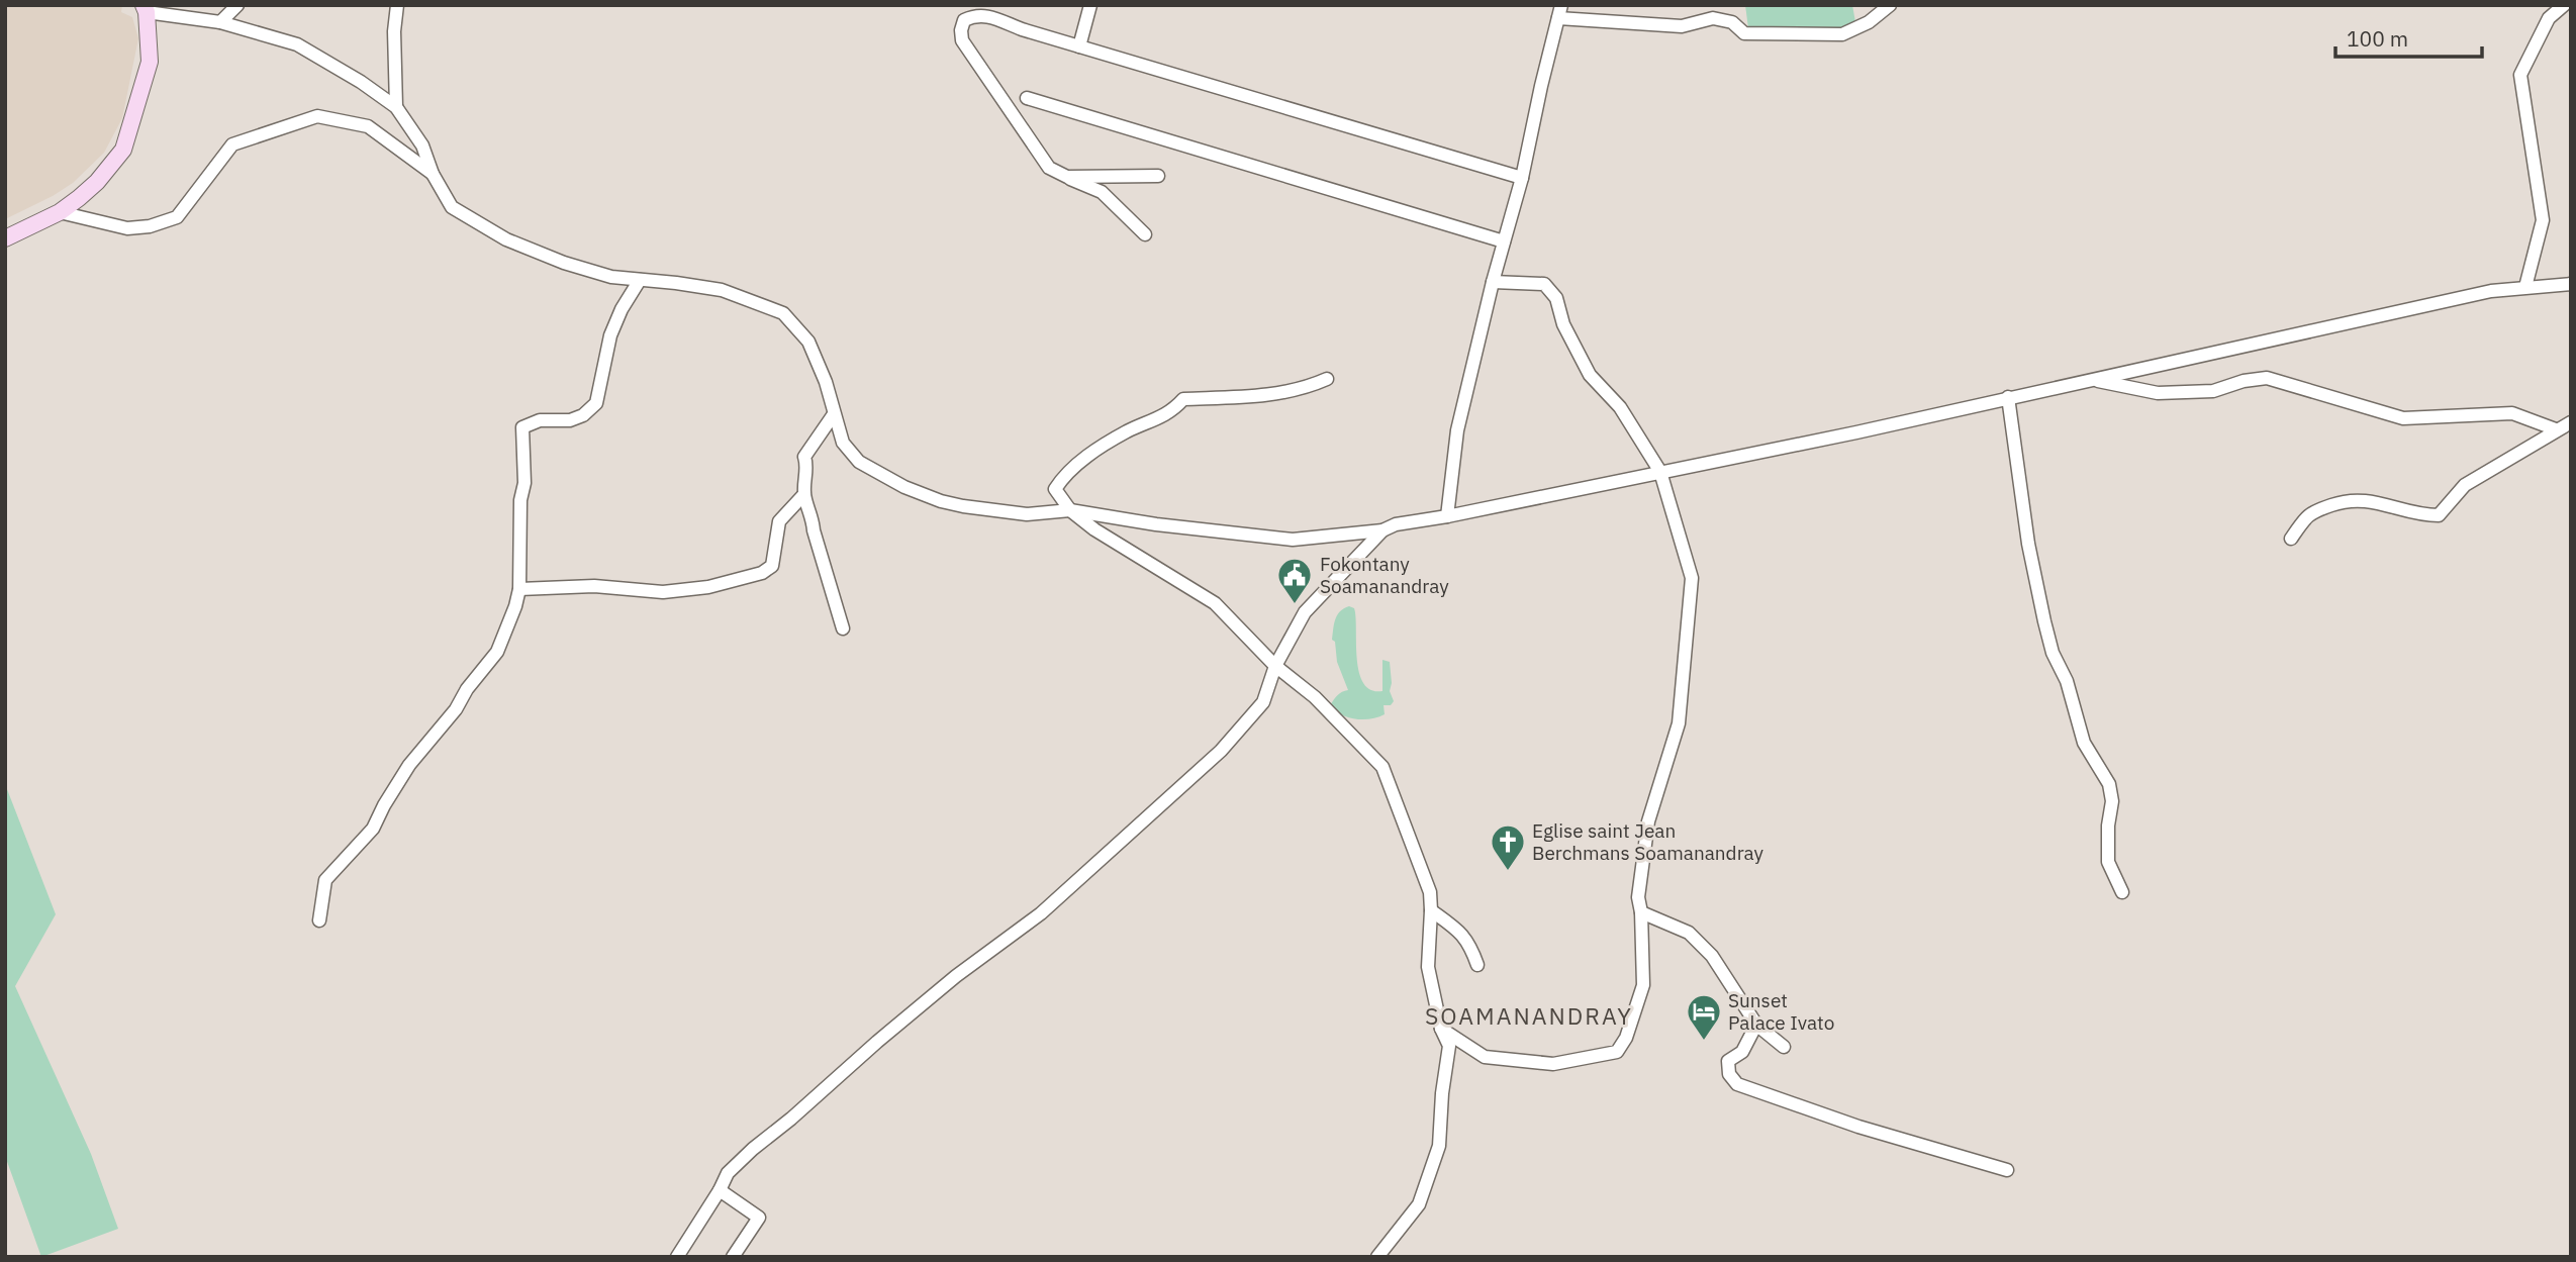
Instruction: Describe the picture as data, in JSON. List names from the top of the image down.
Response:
{
  "districts": ["SOAMANANDRAY"],
  "places": {
    "public building": ["Fokontany Soamanandray"],
    "church": ["Eglise saint Jean Berchmans Soamanandray"],
    "hotel": ["Sunset Palace Ivato"]
  },
  "scale_bar": "100 m"
}
